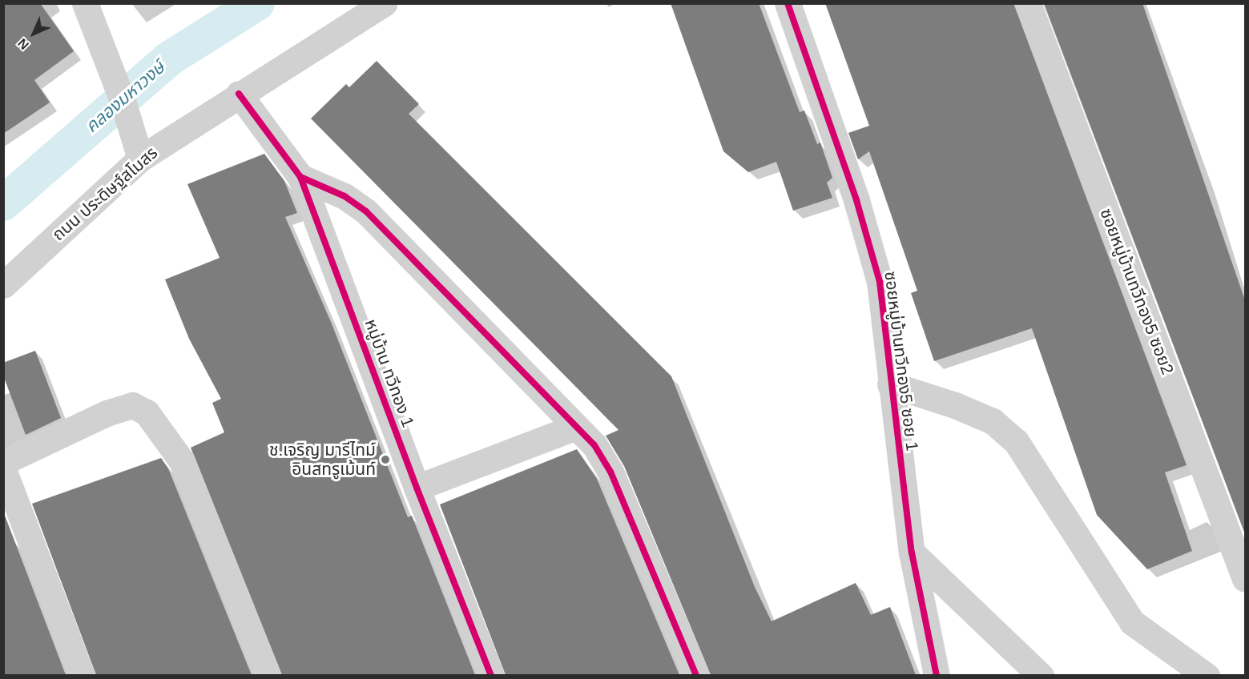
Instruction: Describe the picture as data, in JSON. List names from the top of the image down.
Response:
{
  "streets": {
    "street": [
      "ถนน ประดิษฐ์สโมสร",
      "ซอยหมู่บ้านทวีทอง5 ซอย2",
      "ซอยหมู่บ้านทวีทอง5 ซอย 1",
      "หมู่บ้าน ทวีทอง 1"
    ]
  },
  "crossings": [
    ["ถนน ประดิษฐ์สโมสร", "หมู่บ้าน ทวีทอง 1"]
  ],
  "water": ["คลองมหาวงษ์"],
  "places": ["ช.เจริญ มารีไทม์ อินสทรูเม้นท์"],
  "north": "bottom left"
}
